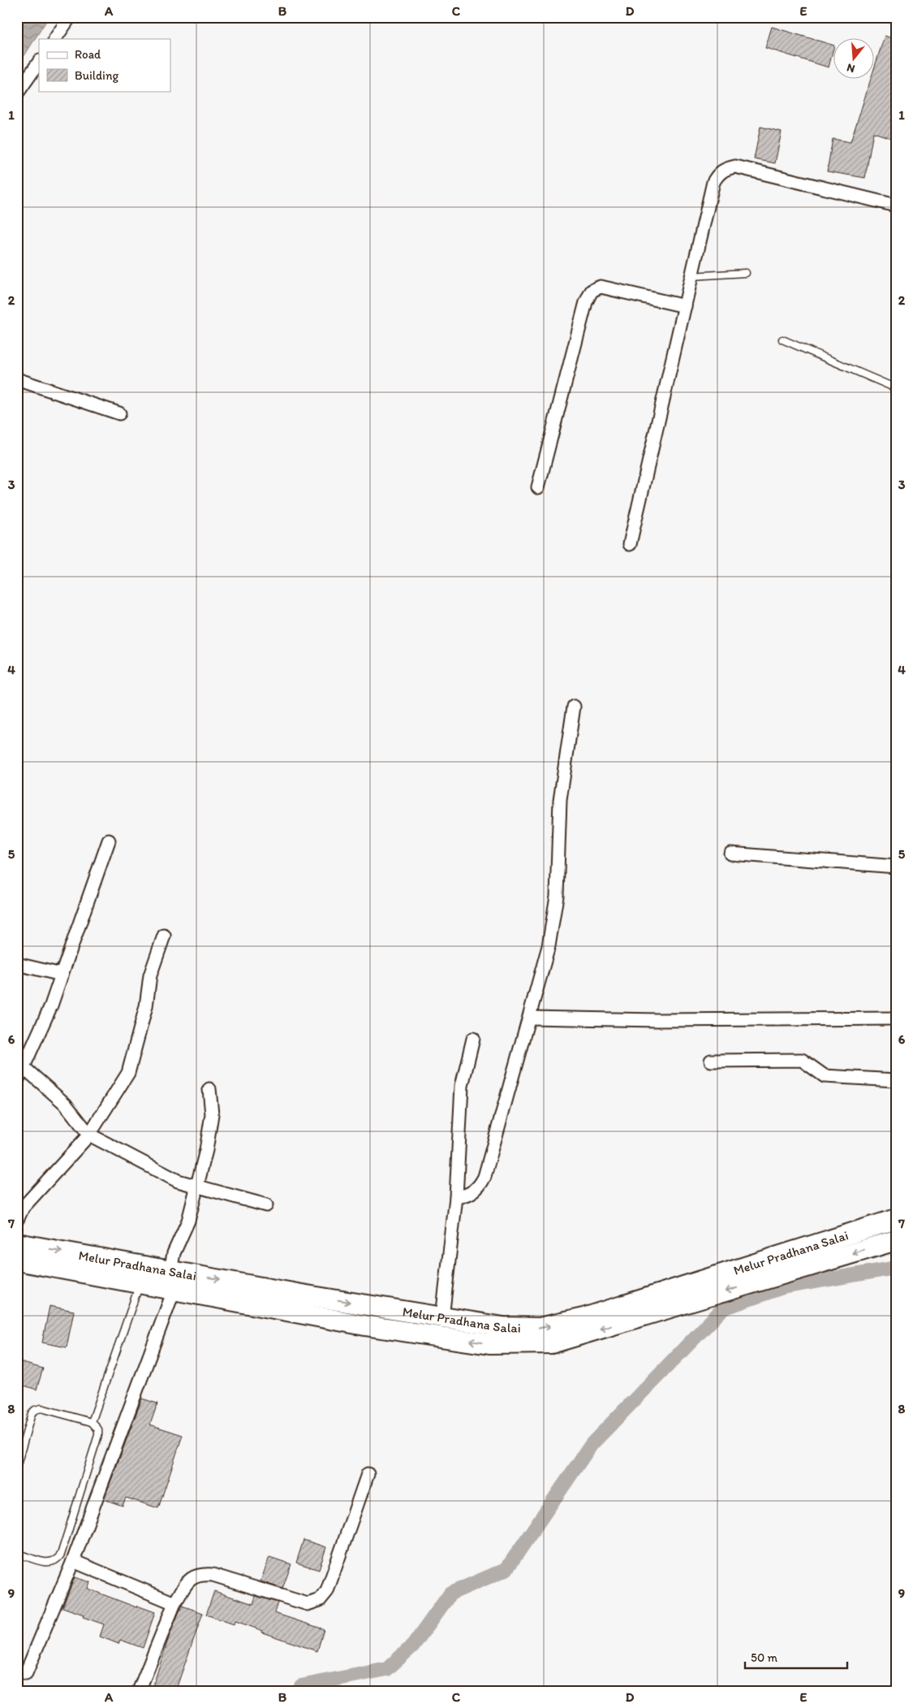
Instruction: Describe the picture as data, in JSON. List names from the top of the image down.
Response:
{
  "streets": {
    "main road": ["Melur Pradhana Salai"]
  },
  "legend": ["Road", "Building"],
  "scale_bar": "50 m",
  "north": "bottom",
  "grid": {
    "columns": [
      "A",
      "B",
      "C",
      "D",
      "E"
    ],
    "rows": [
      "1",
      "2",
      "3",
      "4",
      "5",
      "6",
      "7",
      "8",
      "9"
    ]
  }
}
